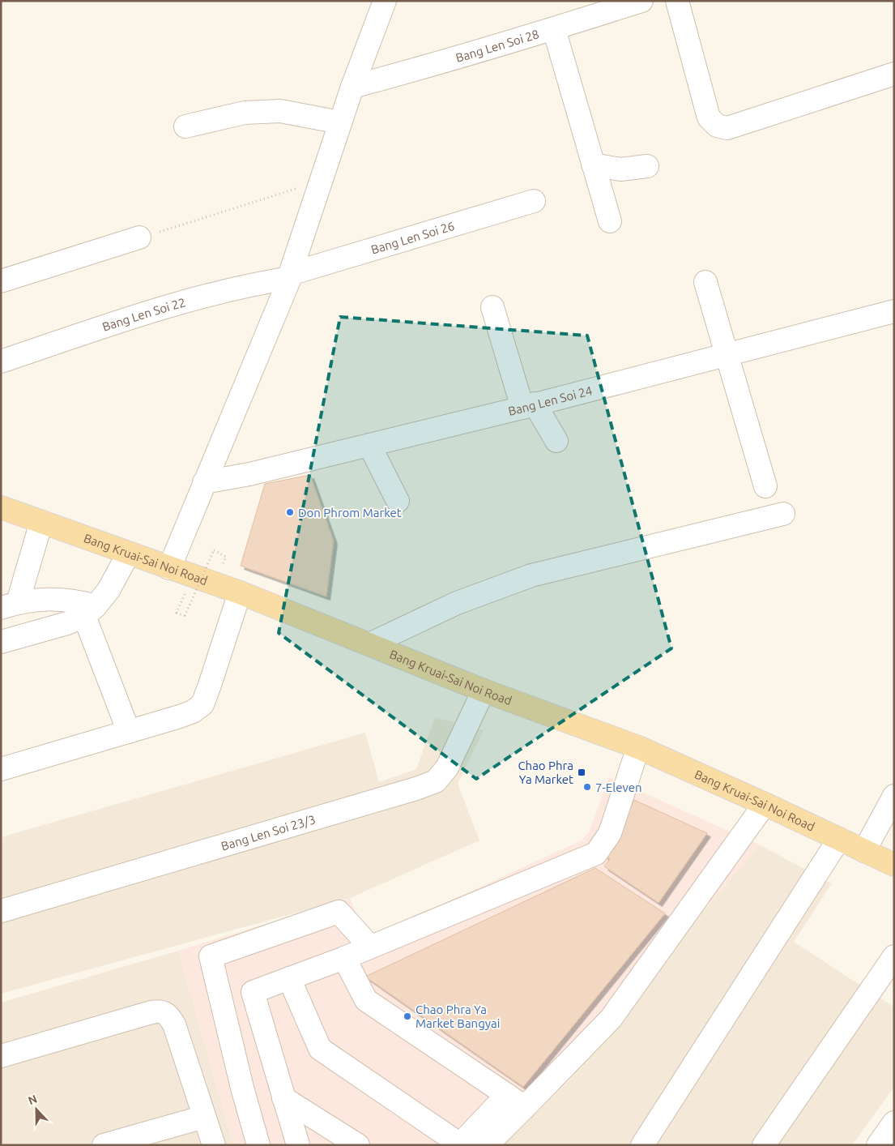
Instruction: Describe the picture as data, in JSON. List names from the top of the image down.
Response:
{
  "streets": {
    "main road": ["Bang Kruai-Sai Noi Road"],
    "street": [
      "Bang Len Soi 28",
      "Bang Len Soi 26",
      "Bang Len Soi 22",
      "Bang Len Soi 24",
      "Bang Len Soi 23/3"
    ]
  },
  "crossings": [
    ["Bang Len Soi 26", "Bang Len Soi 22"],
    ["Bang Kruai-Sai Noi Road", "Bang Len Soi 23/3"]
  ],
  "places": {
    "other": ["Don Phrom Market", "7-Eleven", "Chao Phra Ya Market Bangyai"],
    "transit": ["Chao Phra Ya Market"]
  },
  "north": "top"
}
